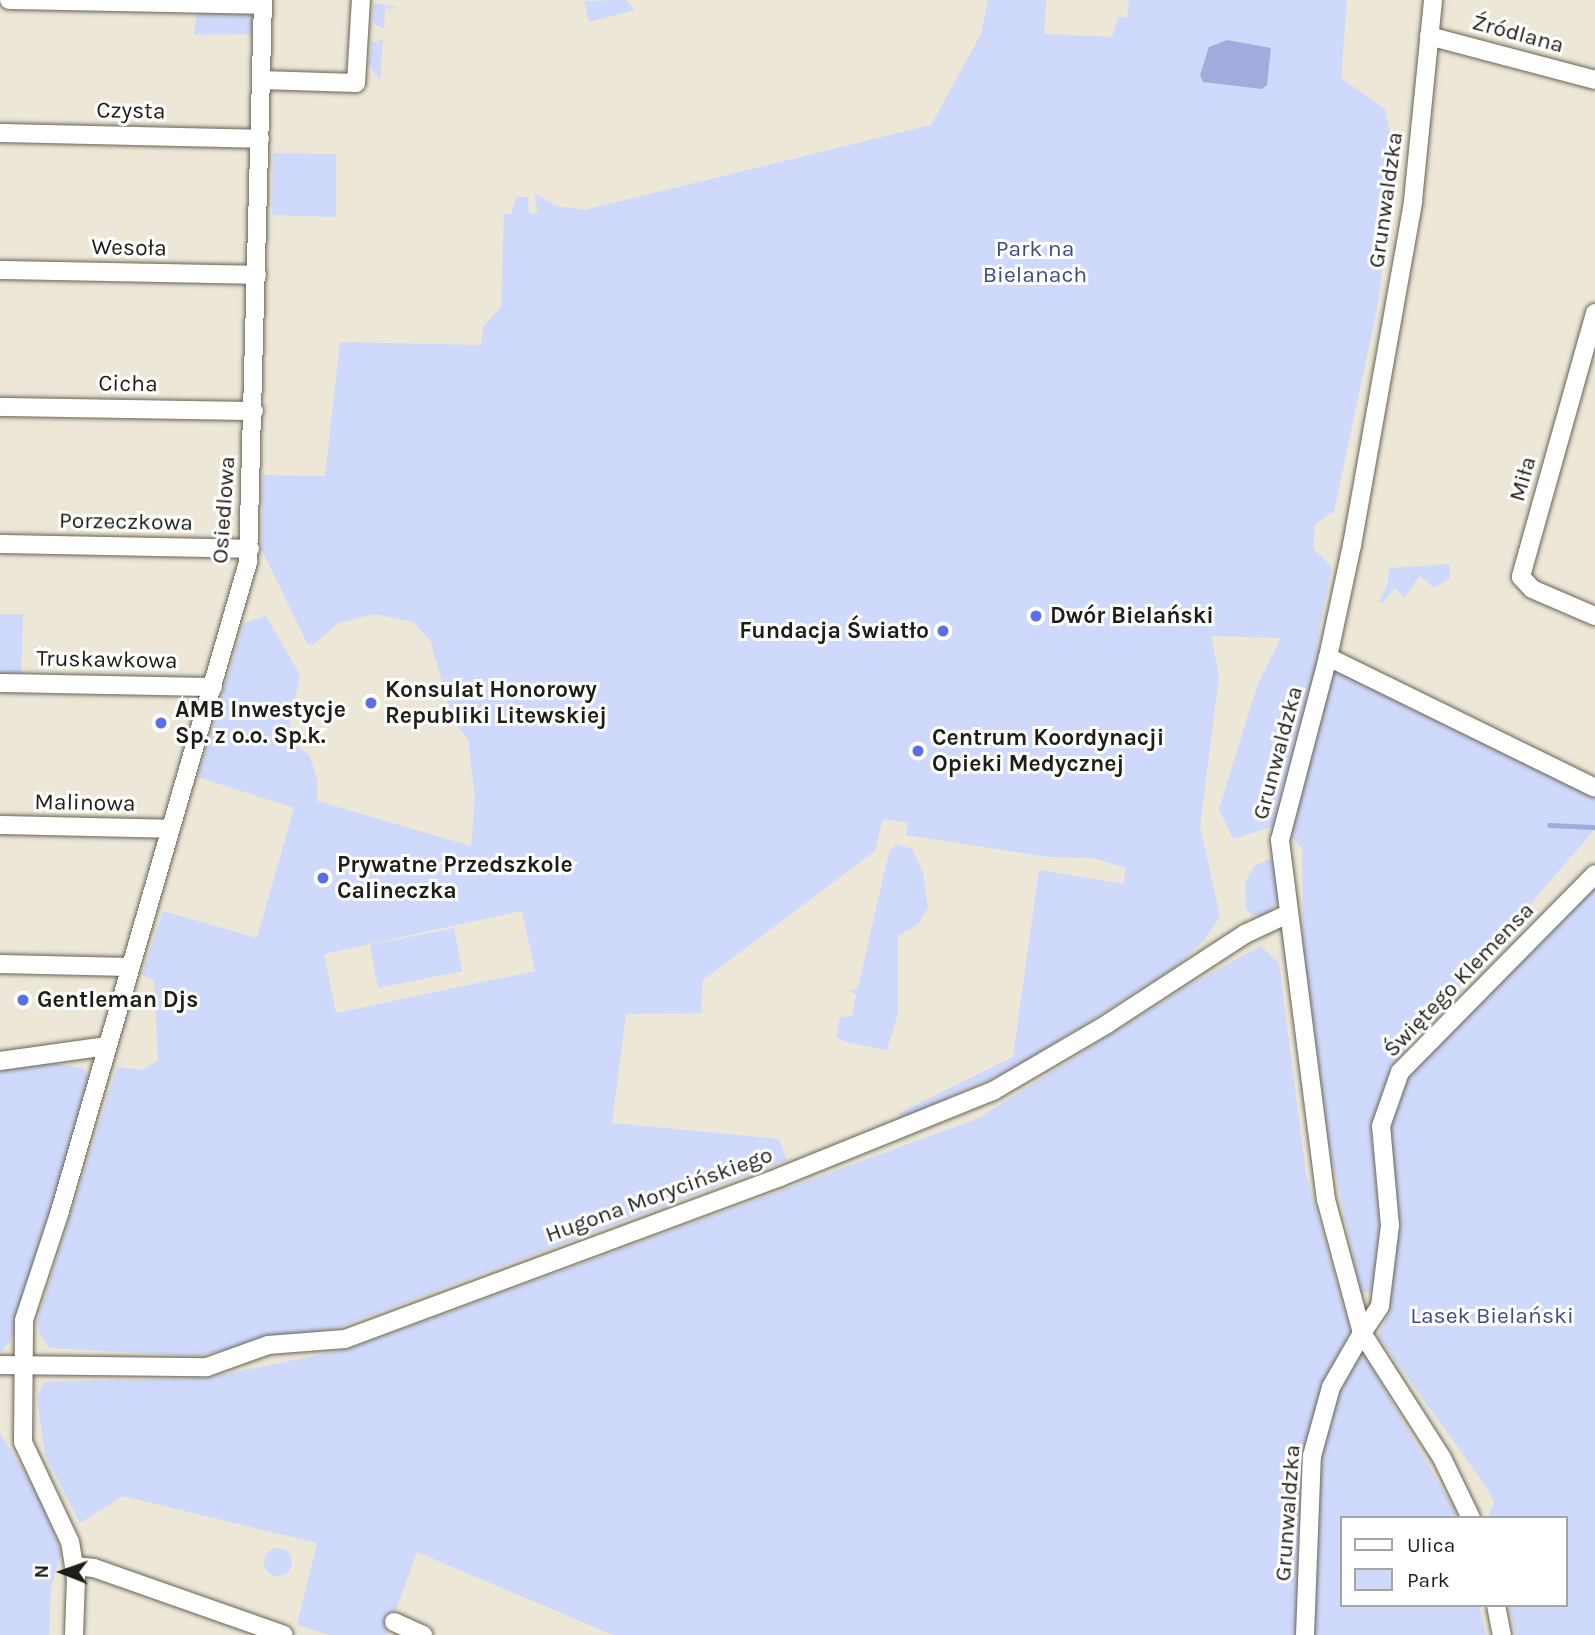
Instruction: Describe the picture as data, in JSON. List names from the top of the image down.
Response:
{
  "streets": {
    "street": [
      "Źródlana",
      "Czysta",
      "Grunwaldzka",
      "Wesoła",
      "Cicha",
      "Miła",
      "Osiedlowa",
      "Porzeczkowa",
      "Truskawkowa",
      "Malinowa",
      "Świętego Klemensa",
      "Hugona Morycińskiego"
    ]
  },
  "crossings": [
    ["Źródlana", "Grunwaldzka"],
    ["Czysta", "Osiedlowa"],
    ["Grunwaldzka", "Świętego Klemensa"],
    ["Grunwaldzka", "Hugona Morycińskiego"],
    ["Wesoła", "Osiedlowa"],
    ["Cicha", "Osiedlowa"],
    ["Osiedlowa", "Porzeczkowa"],
    ["Osiedlowa", "Truskawkowa"],
    ["Osiedlowa", "Malinowa"],
    ["Osiedlowa", "Hugona Morycińskiego"]
  ],
  "parks": ["Park na Bielanach", "Lasek Bielański"],
  "places": [
    "Dwór Bielański",
    "Fundacja Światło",
    "Konsulat Honorowy Republiki Litewskiej",
    "AMB Inwestycje Sp. z o.o. Sp.k.",
    "Centrum Koordynacji Opieki Medycznej",
    "Prywatne Przedszkole Calineczka",
    "Gentleman Djs"
  ],
  "legend": ["Ulica", "Park"],
  "north": "left"
}
